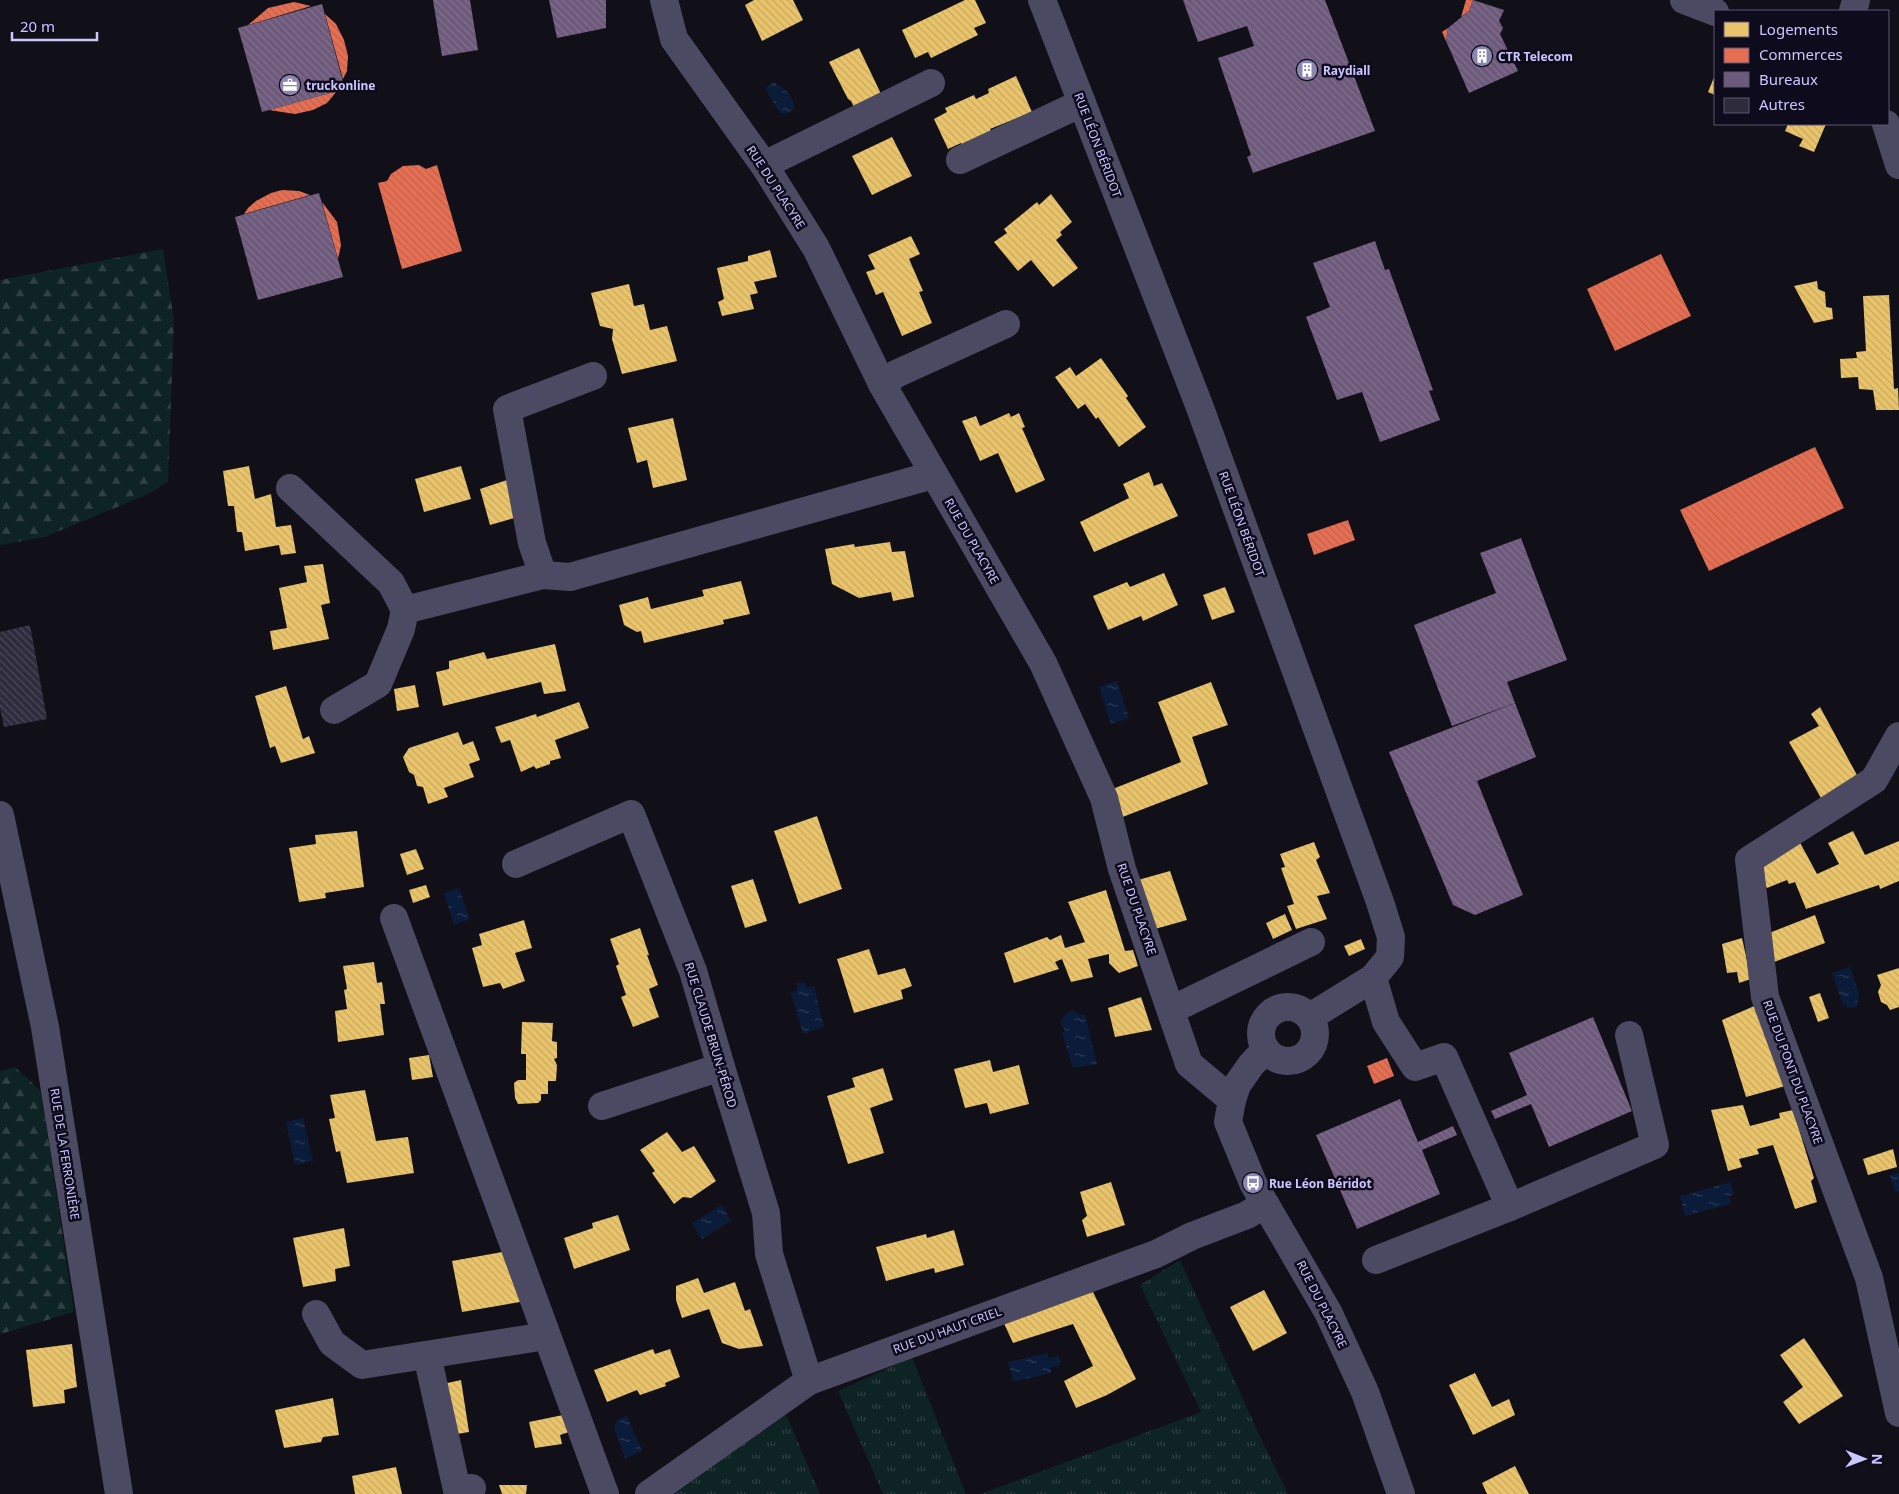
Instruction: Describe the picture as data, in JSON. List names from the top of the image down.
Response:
{
  "streets": {
    "street": [
      "RUE LÉON BÉRIDOT",
      "RUE DU PLACYRE",
      "RUE CLAUDE BRUN-PÉROD",
      "RUE DU PONT DU PLACYRE",
      "RUE DE LA FERRONIÈRE",
      "RUE DU HAUT CRIEL"
    ]
  },
  "crossings": [
    ["RUE DU PLACYRE", "RUE DU HAUT CRIEL"],
    ["RUE CLAUDE BRUN-PÉROD", "RUE DU HAUT CRIEL"]
  ],
  "places": {
    "building": ["CTR Telecom", "Raydiall"],
    "office": ["truckonline"],
    "bus stop": ["Rue Léon Béridot"]
  },
  "legend": [
    "Logements",
    "Commerces",
    "Bureaux",
    "Autres"
  ],
  "scale_bar": "20 m",
  "north": "right"
}
